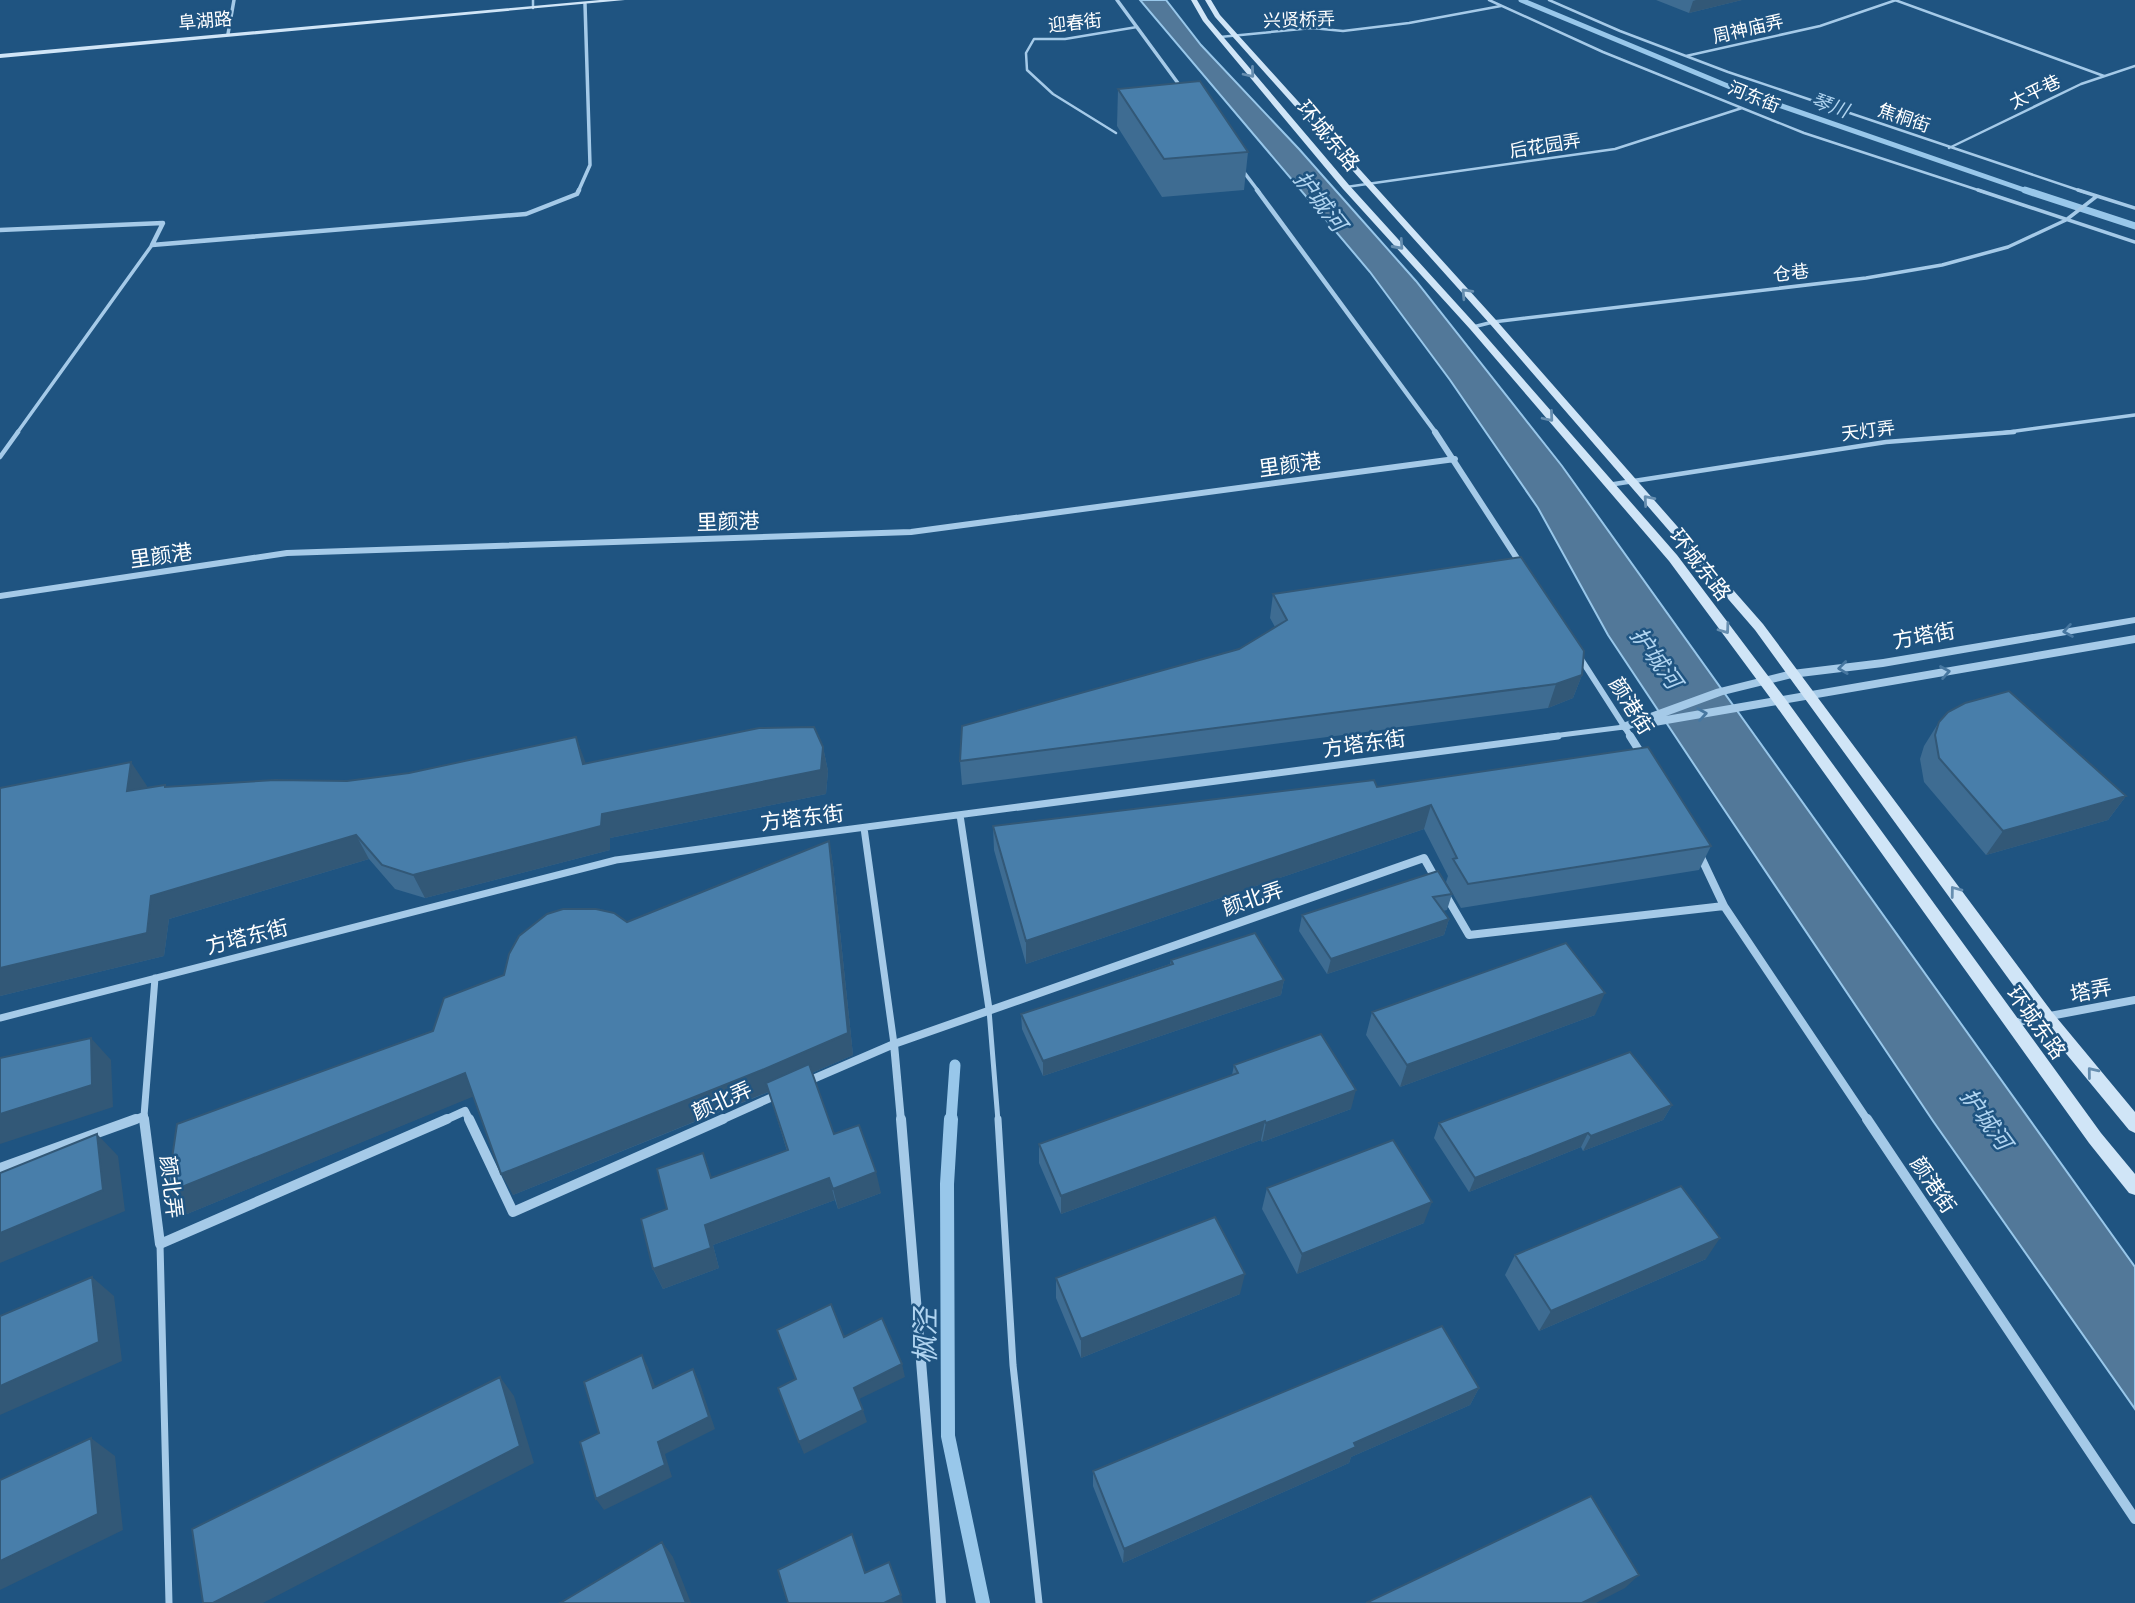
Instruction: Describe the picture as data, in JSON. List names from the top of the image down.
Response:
{
  "streets": {
    "main road": ["阜湖路", "环城东路"],
    "street": [
      "里颜港",
      "方塔街",
      "颜港街",
      "方塔东街",
      "颜北弄",
      "塔弄"
    ],
    "lane": [
      "兴贤桥弄",
      "迎春街",
      "周神庙弄",
      "太平巷",
      "河东街",
      "焦桐街",
      "后花园弄",
      "仓巷",
      "天灯弄"
    ]
  },
  "crossings": [
    ["兴贤桥弄", "河东街"],
    ["兴贤桥弄", "环城东路"],
    ["周神庙弄", "焦桐街"],
    ["太平巷", "焦桐街"],
    ["河东街", "后花园弄"],
    ["河东街", "仓巷"],
    ["焦桐街", "仓巷"],
    ["环城东路", "后花园弄"],
    ["环城东路", "仓巷"],
    ["环城东路", "天灯弄"],
    ["环城东路", "方塔街"],
    ["环城东路", "塔弄"],
    ["方塔街", "颜港街"],
    ["方塔街", "方塔东街"],
    ["颜港街", "方塔东街"],
    ["颜港街", "颜北弄"]
  ],
  "water": ["琴川", "护城河", "枫泾"]
}
